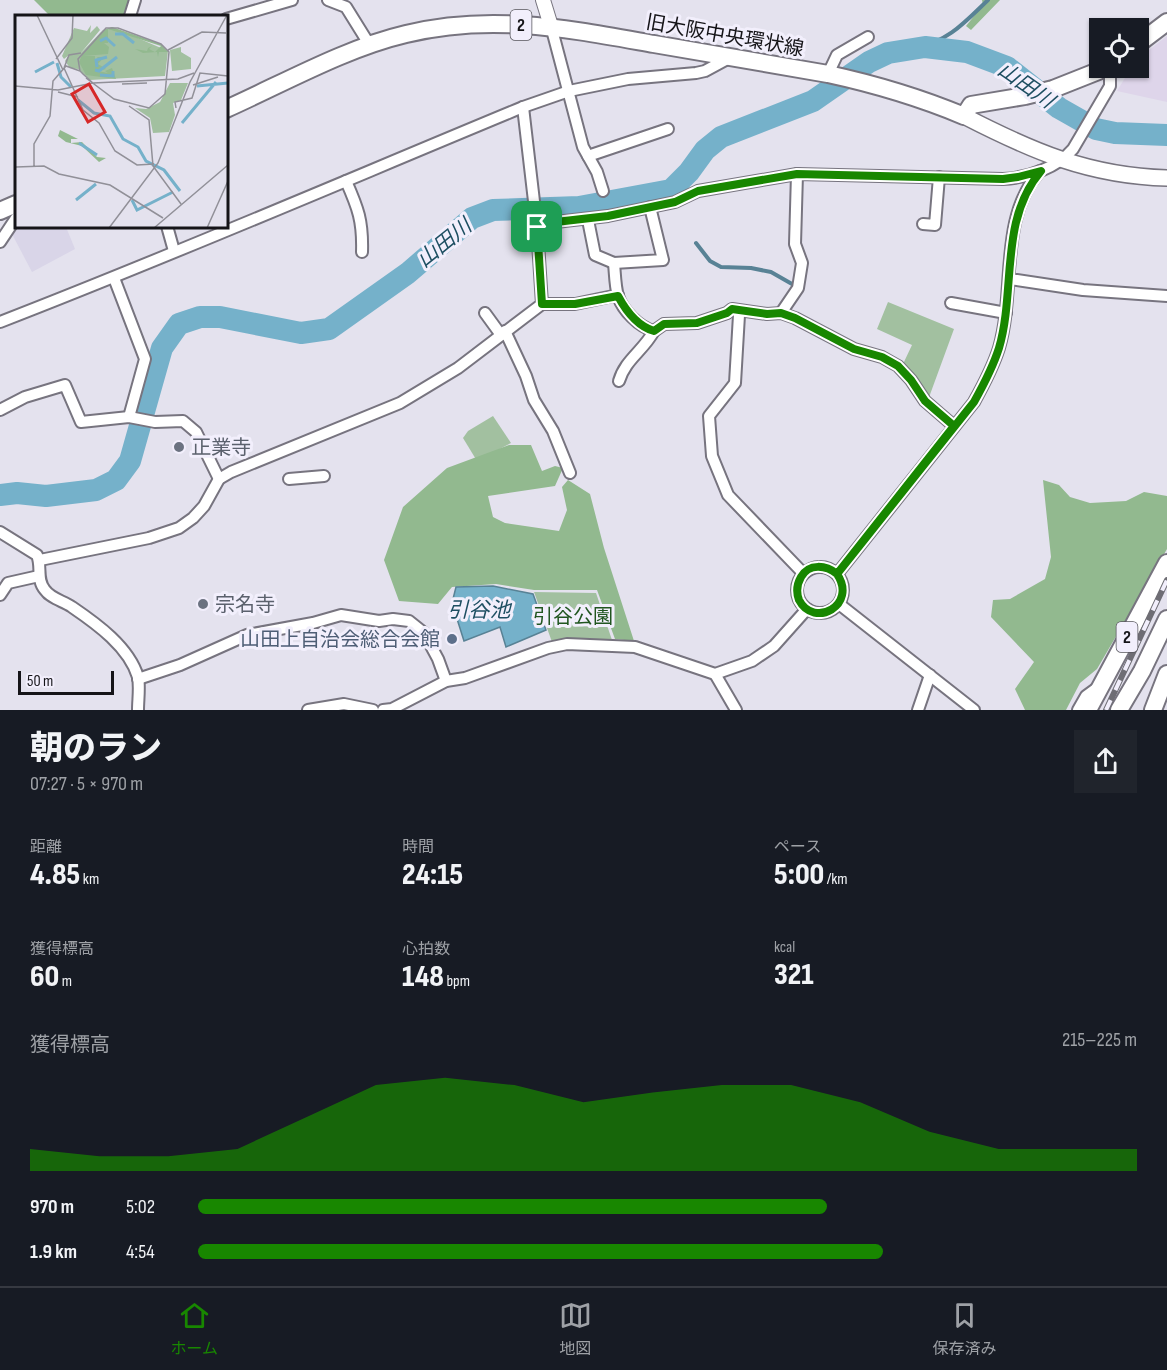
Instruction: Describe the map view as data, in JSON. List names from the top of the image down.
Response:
{
  "streets": {
    "main road": ["2", "旧大阪中央環状線"]
  },
  "water": ["山田川", "引谷池"],
  "parks": ["引谷公園"],
  "places": ["正業寺", "宗名寺", "山田上自治会総合会館"],
  "scale_bar": "50 m",
  "page": {
    "scale": "50 m",
    "heading": ["朝のラン", "07:27 · 5 × 970 m"],
    "stats": [
      ["距離", "4.85 km"],
      ["時間", "24:15"],
      ["ペース", "5:00 /km"],
      ["獲得標高", "60 m"],
      ["心拍数", "148 bpm"],
      ["kcal", "321"]
    ],
    "chart": ["獲得標高", "215–225 m"],
    "list": [
      {
        "name": "970 m",
        "note": "5:02"
      },
      {
        "name": "1.9 km",
        "note": "4:54"
      }
    ],
    "tabs": ["ホーム", "地図", "保存済み"]
  }
}
